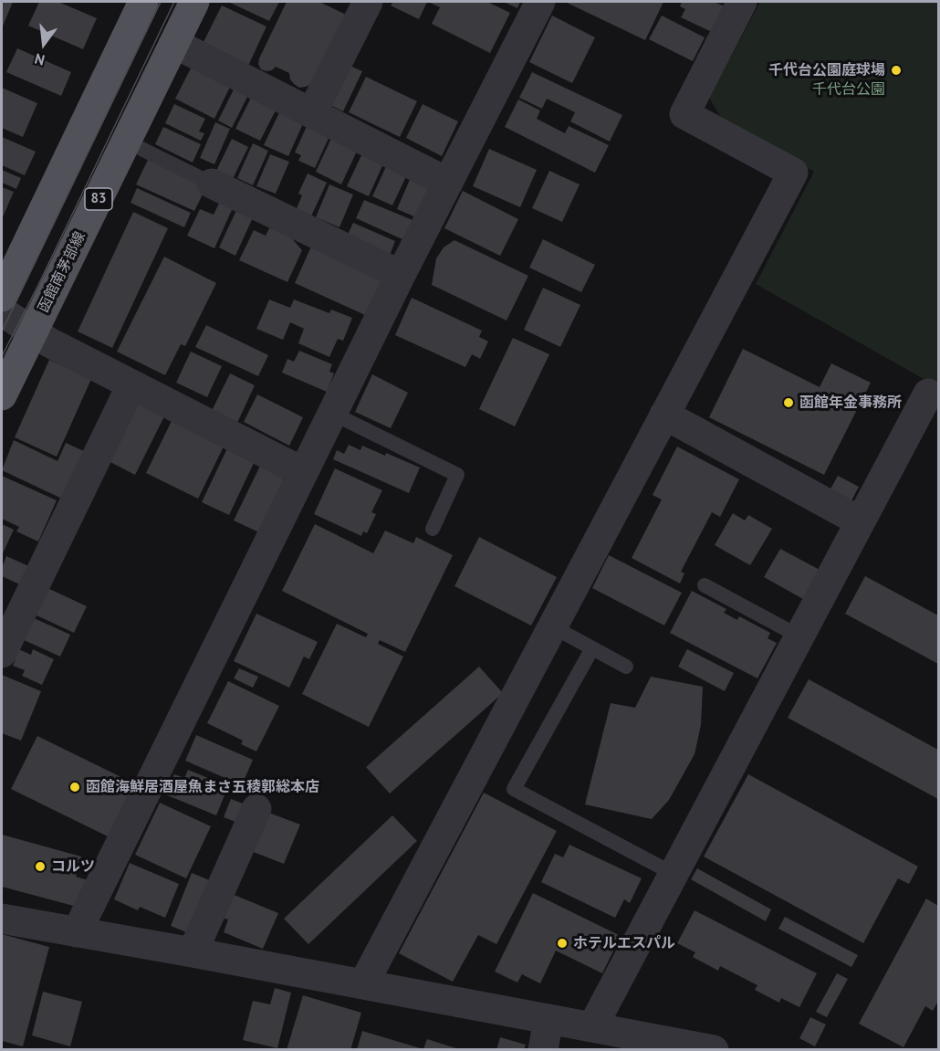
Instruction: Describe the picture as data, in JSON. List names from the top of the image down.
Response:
{
  "streets": {
    "main road": ["83", "函館南茅部線"]
  },
  "parks": ["千代台公園"],
  "places": [
    "千代台公園庭球場",
    "函館年金事務所",
    "函館海鮮居酒屋魚まさ五稜郭総本店",
    "コルツ",
    "ホテルエスパル"
  ],
  "north": "bottom"
}
